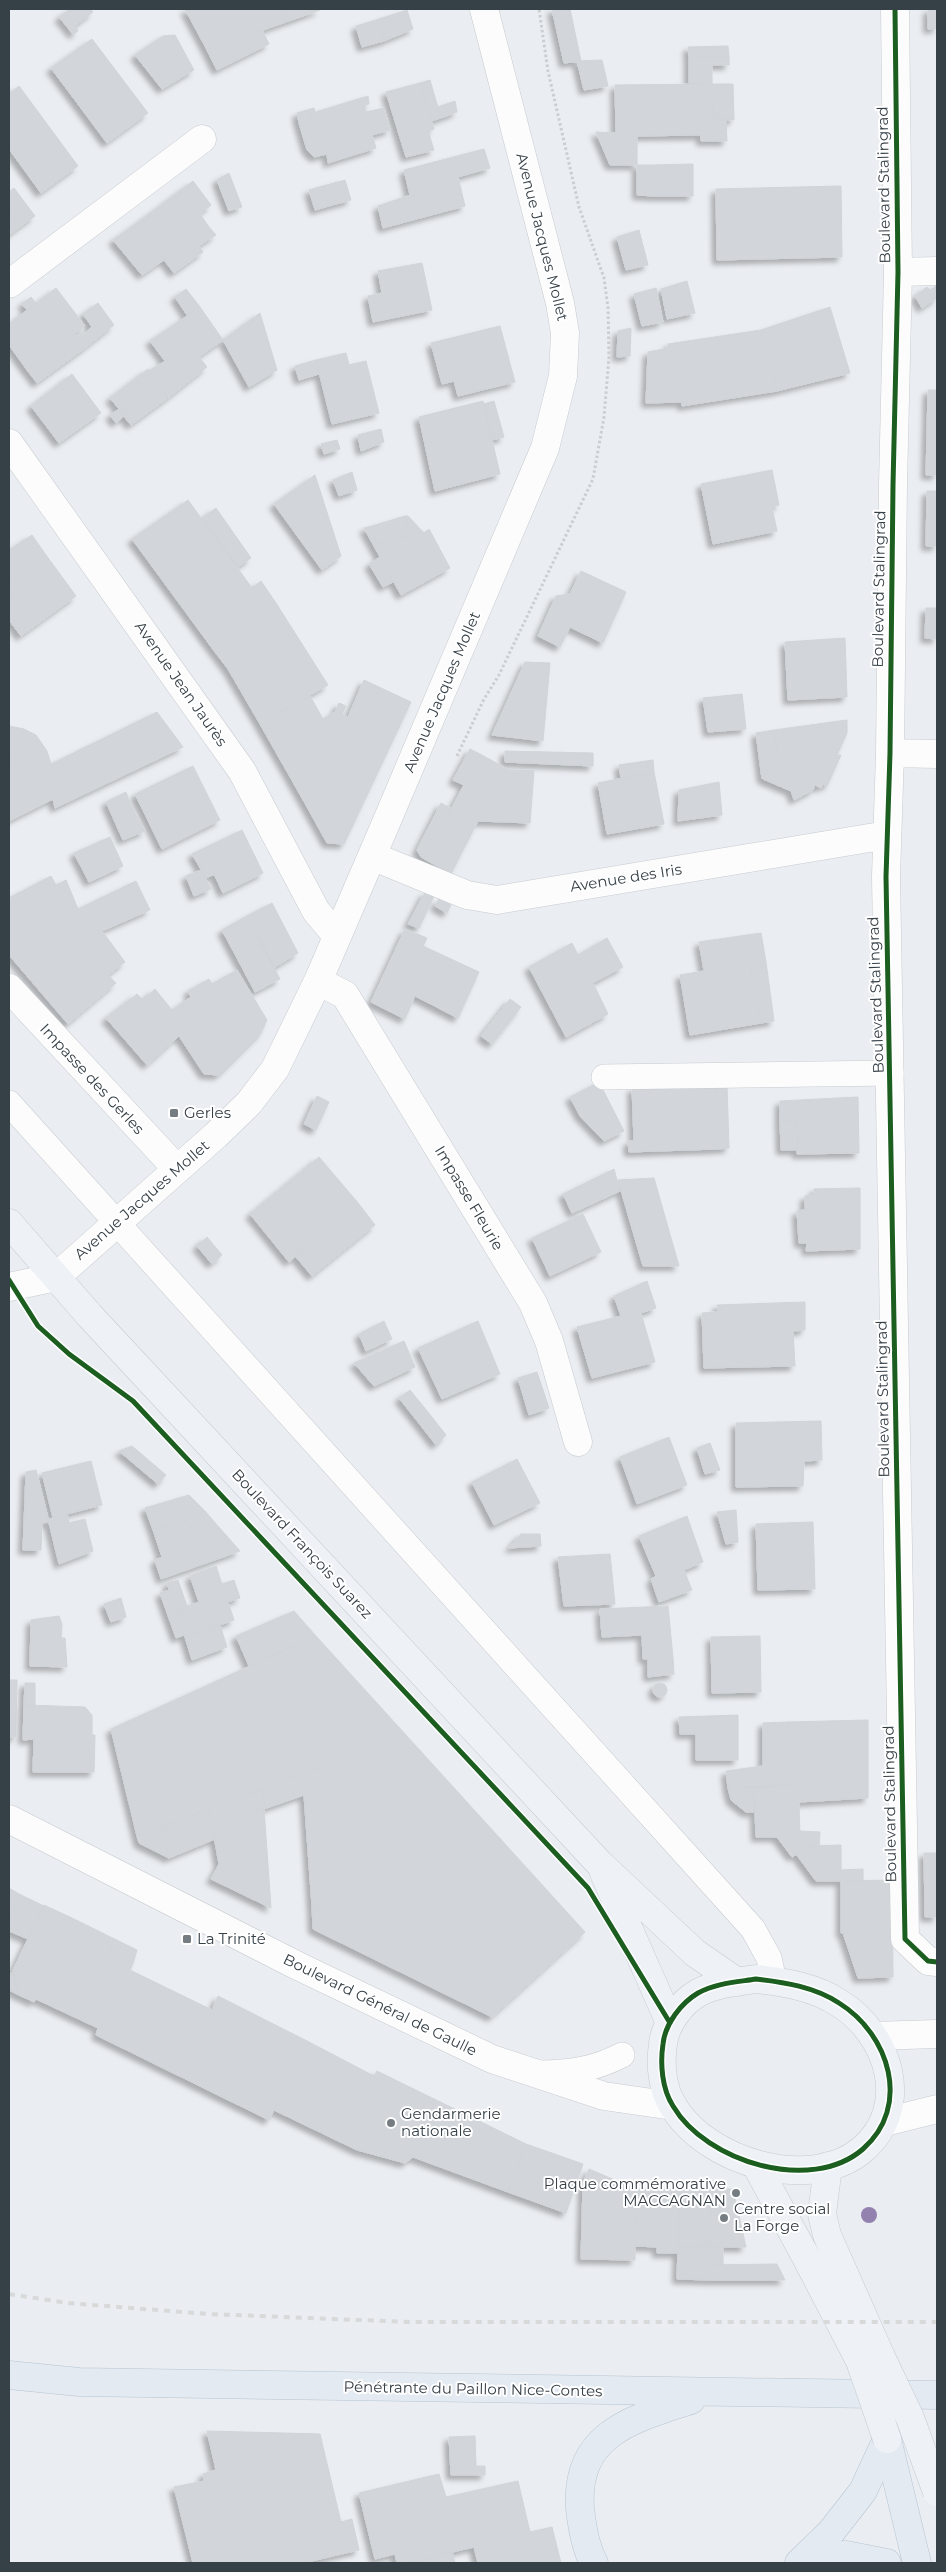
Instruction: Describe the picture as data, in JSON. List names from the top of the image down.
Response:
{
  "streets": {
    "main road": ["Boulevard François Suarez", "Pénétrante du Paillon Nice-Contes"],
    "street": [
      "Boulevard Stalingrad",
      "Avenue Jacques Mollet",
      "Avenue Jean Jaurès",
      "Avenue des Iris",
      "Impasse des Gerles",
      "Impasse Fleurie",
      "Boulevard Général de Gaulle"
    ]
  },
  "crossings": [
    ["Boulevard Stalingrad", "Avenue des Iris"],
    ["Avenue Jacques Mollet", "Avenue Jean Jaurès"],
    ["Avenue Jacques Mollet", "Avenue des Iris"],
    ["Avenue Jacques Mollet", "Impasse des Gerles"],
    ["Avenue Jacques Mollet", "Impasse Fleurie"],
    ["Avenue Jacques Mollet", "Boulevard François Suarez"]
  ],
  "places": {
    "transit": ["Gerles", "La Trinité"],
    "other": ["Gendarmerie nationale", "Plaque commémorative MACCAGNAN", "Centre social La Forge"]
  }
}
